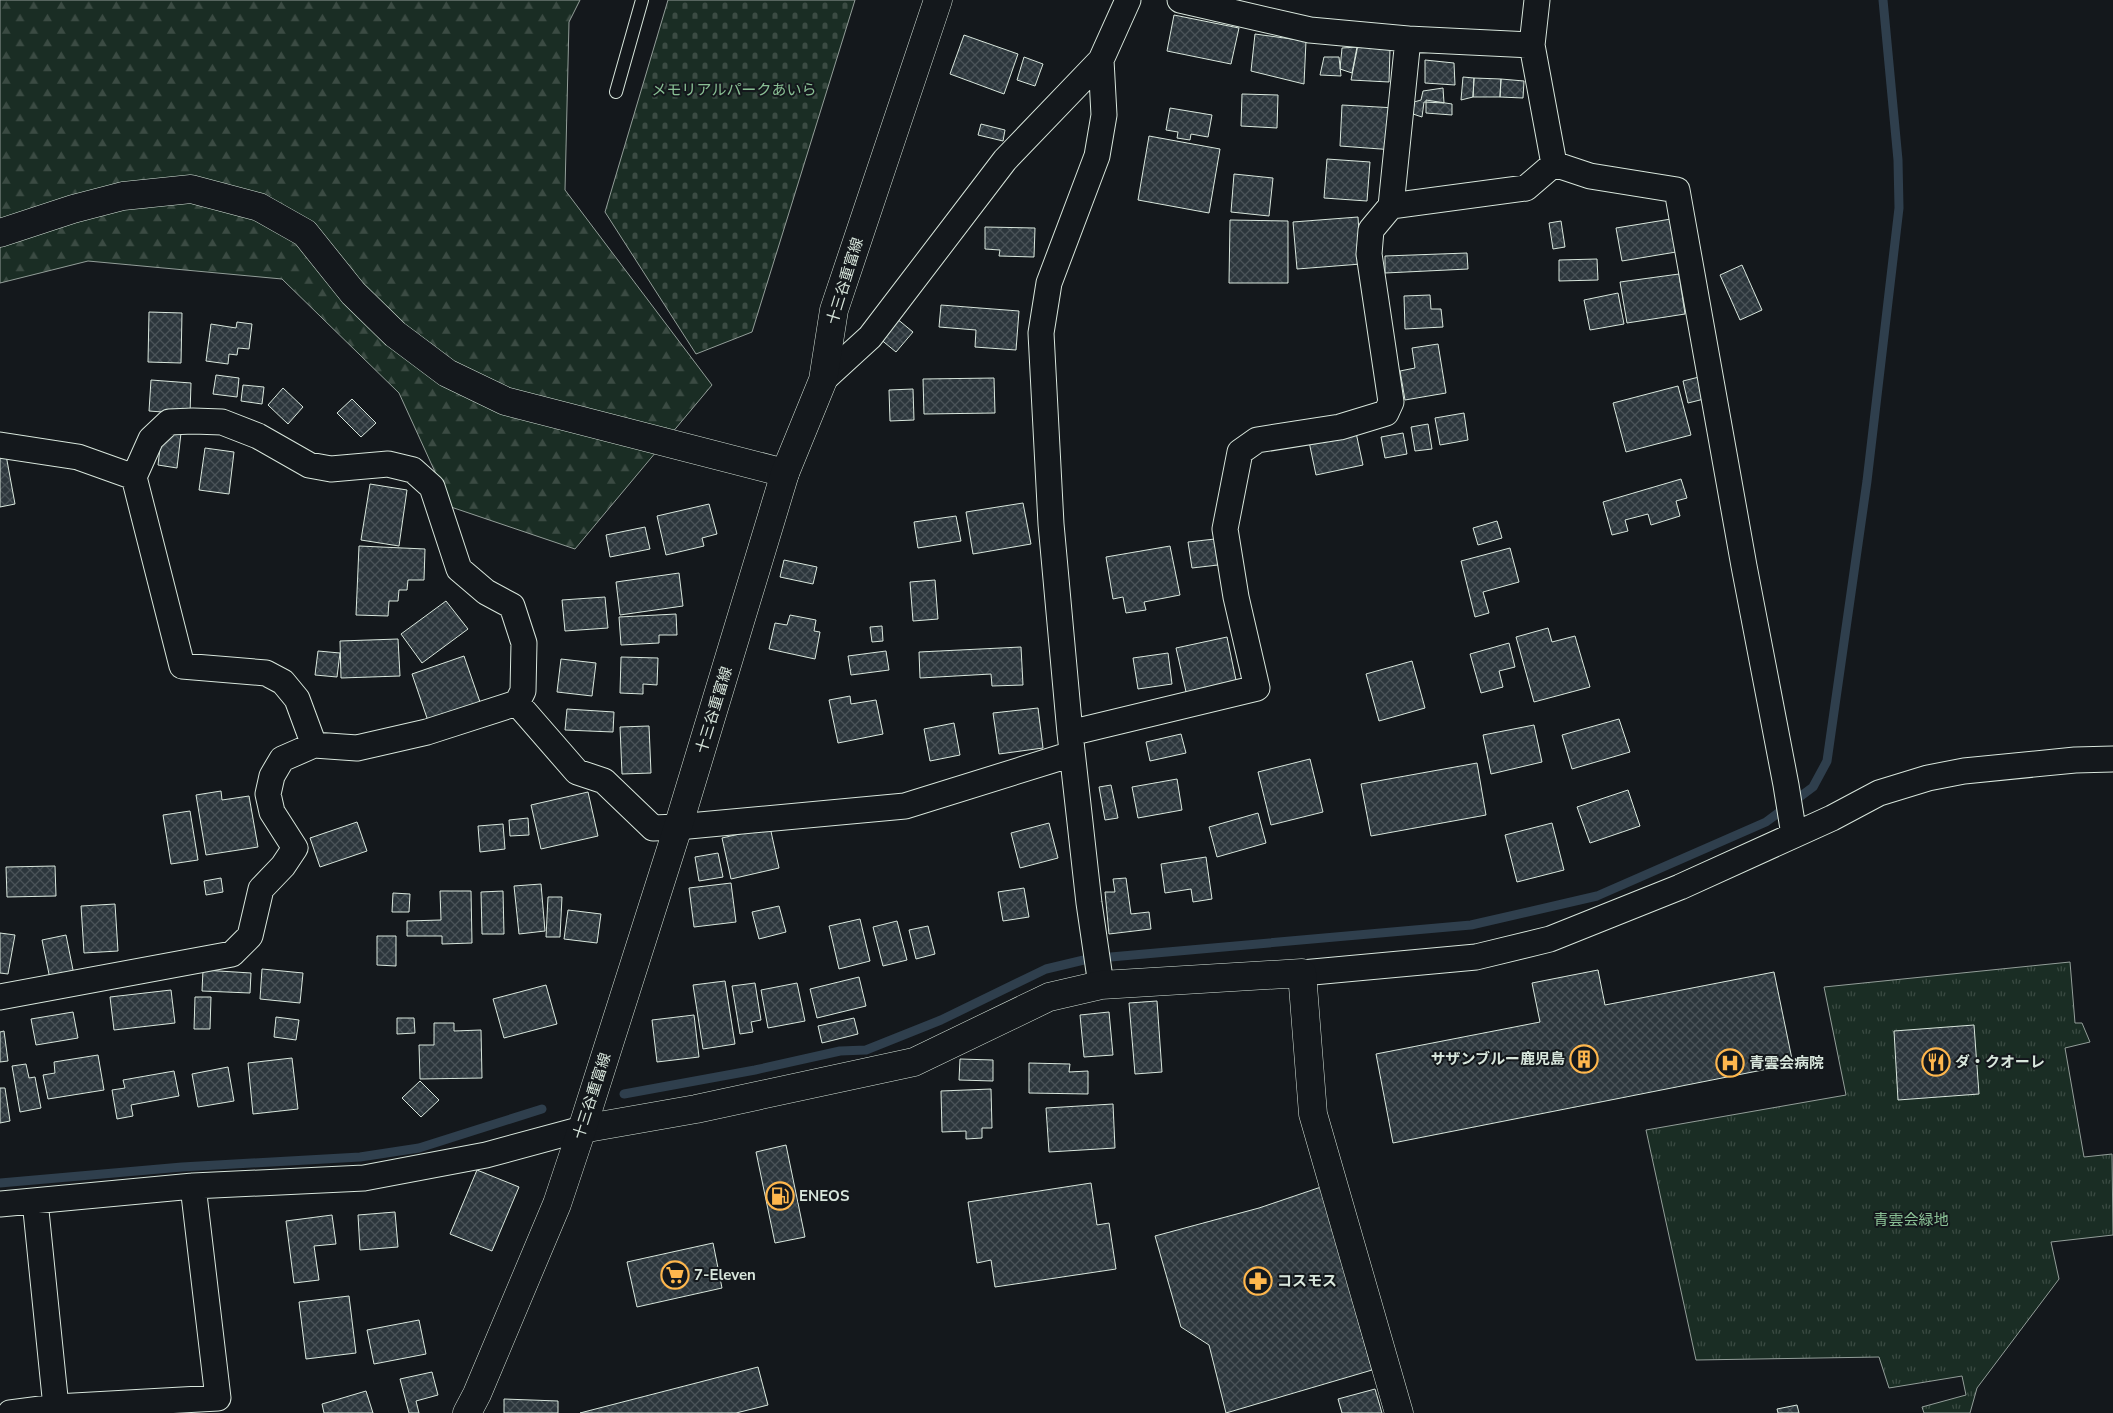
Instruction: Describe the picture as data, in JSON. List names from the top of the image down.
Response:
{
  "streets": {
    "street": ["十三谷重富線"]
  },
  "parks": ["メモリアルパークあいら", "青雲会緑地"],
  "places": {
    "building": ["サザンブルー鹿児島"],
    "restaurant": ["ダ・クオーレ"],
    "hospital": ["青雲会病院"],
    "fuel station": ["ENEOS"],
    "supermarket": ["7-Eleven"],
    "pharmacy": ["コスモス"]
  }
}
